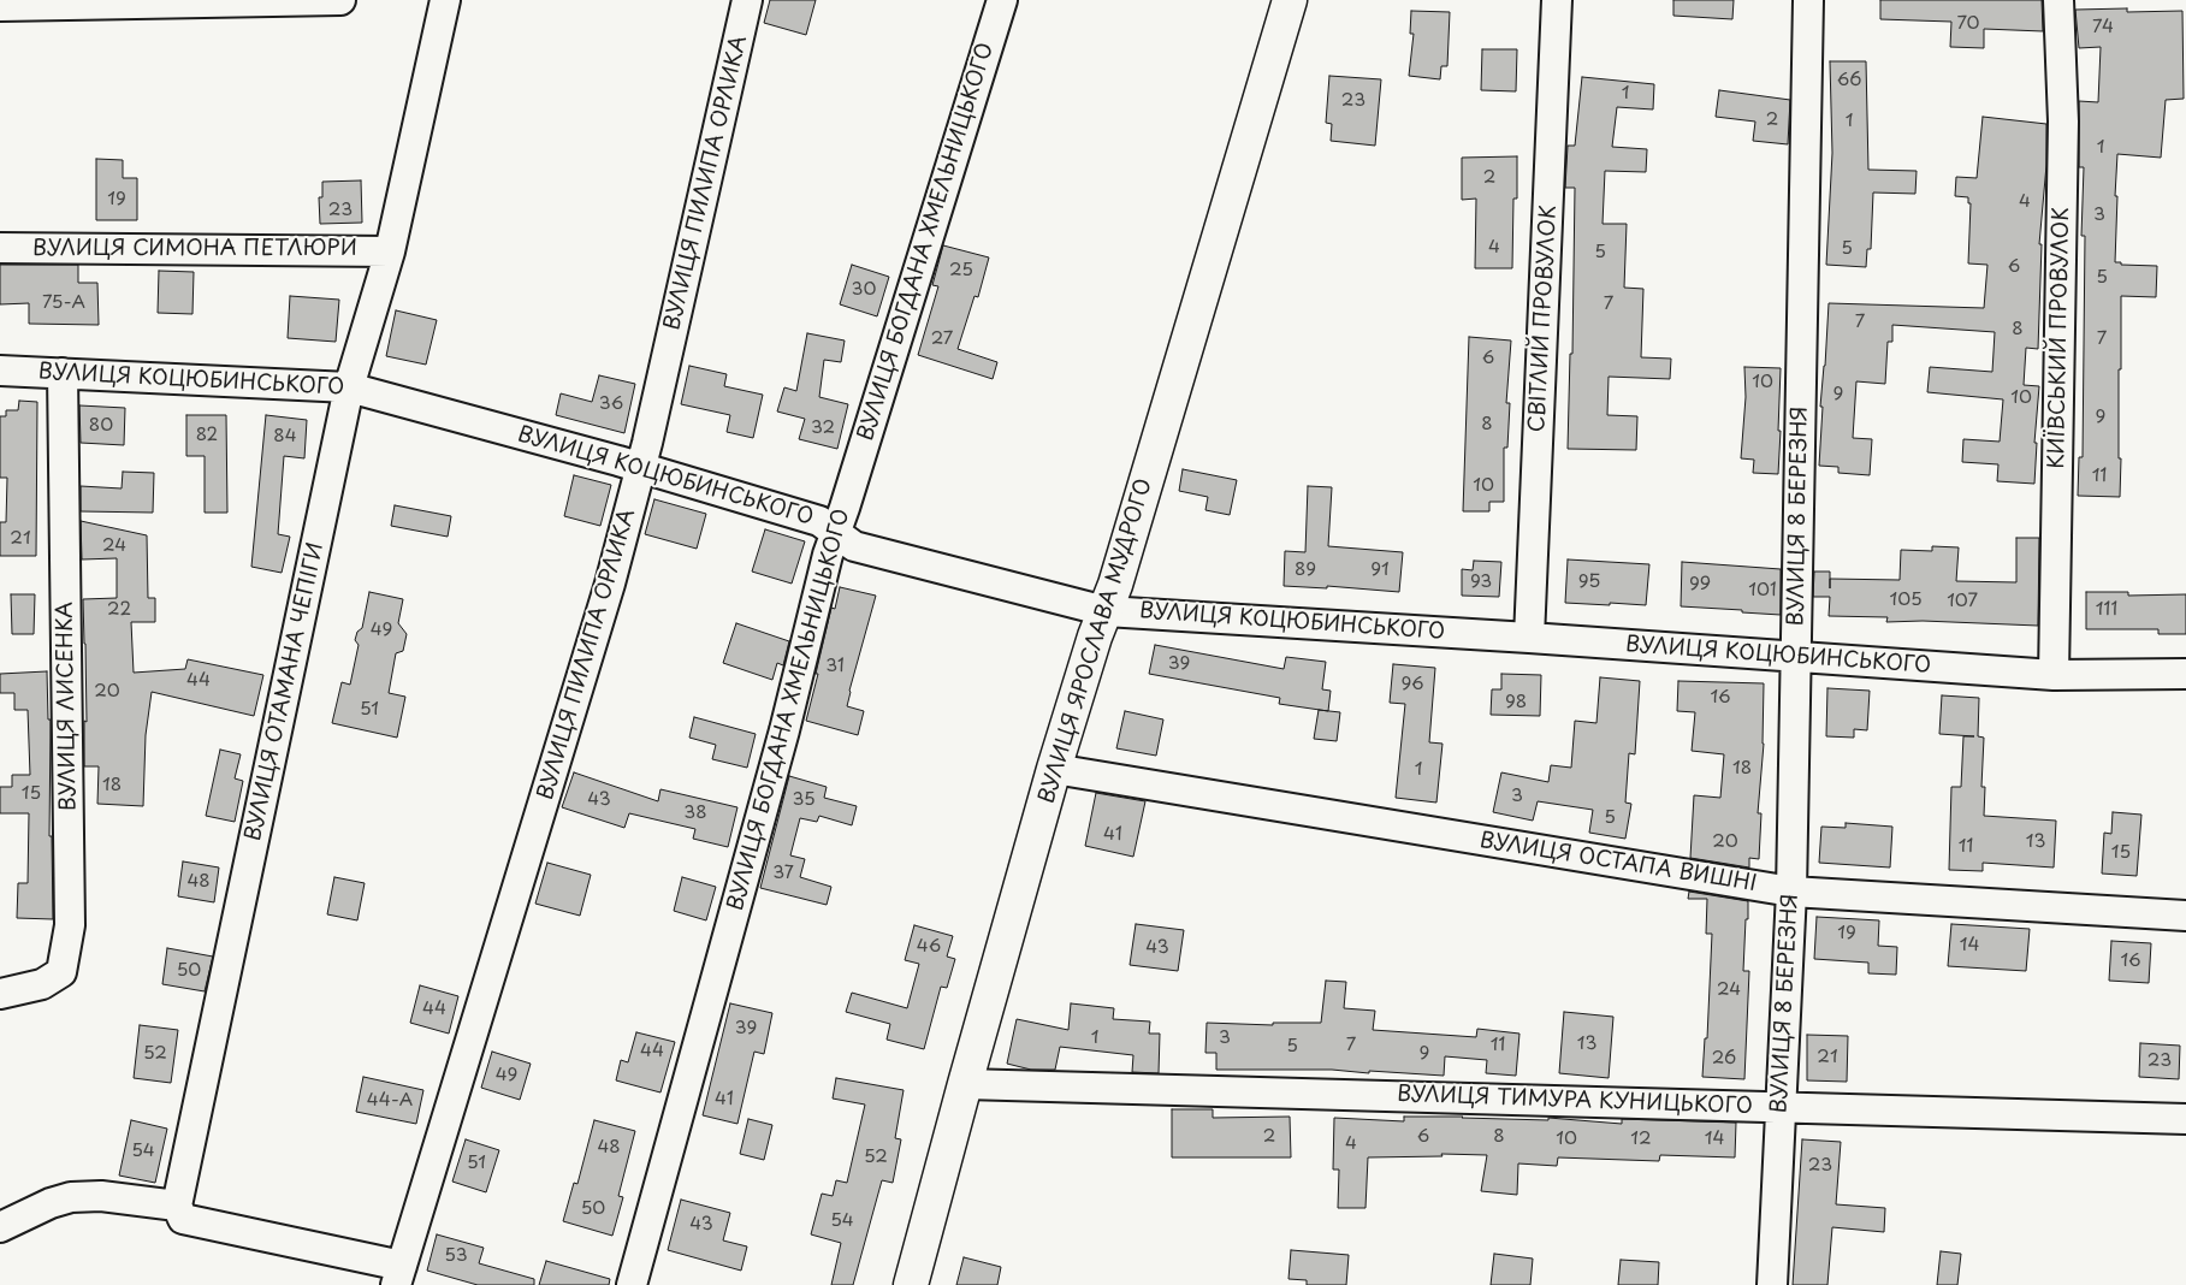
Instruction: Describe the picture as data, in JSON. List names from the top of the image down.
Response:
{
  "streets": {
    "street": [
      "ВУЛИЦЯ ПИЛИПА ОРЛИКА",
      "ВУЛИЦЯ БОГДАНА ХМЕЛЬНИЦЬКОГО",
      "ВУЛИЦЯ СИМОНА ПЕТЛЮРИ",
      "СВІТЛИЙ ПРОВУЛОК",
      "КИЇВСЬКИЙ ПРОВУЛОК",
      "ВУЛИЦЯ КОЦЮБИНСЬКОГО",
      "ВУЛИЦЯ 8 БЕРЕЗНЯ",
      "ВУЛИЦЯ ЯРОСЛАВА МУДРОГО",
      "ВУЛИЦЯ ОТАМАНА ЧЕПІГИ",
      "ВУЛИЦЯ ЛИСЕНКА",
      "ВУЛИЦЯ ОСТАПА ВИШНІ",
      "ВУЛИЦЯ ТИМУРА КУНИЦЬКОГО"
    ]
  },
  "crossings": [
    ["ВУЛИЦЯ ПИЛИПА ОРЛИКА", "ВУЛИЦЯ КОЦЮБИНСЬКОГО"],
    ["ВУЛИЦЯ ПИЛИПА ОРЛИКА", "ВУЛИЦЯ ОТАМАНА ЧЕПІГИ"],
    ["ВУЛИЦЯ БОГДАНА ХМЕЛЬНИЦЬКОГО", "ВУЛИЦЯ КОЦЮБИНСЬКОГО"],
    ["ВУЛИЦЯ СИМОНА ПЕТЛЮРИ", "ВУЛИЦЯ ОТАМАНА ЧЕПІГИ"],
    ["СВІТЛИЙ ПРОВУЛОК", "ВУЛИЦЯ КОЦЮБИНСЬКОГО"],
    ["КИЇВСЬКИЙ ПРОВУЛОК", "ВУЛИЦЯ КОЦЮБИНСЬКОГО"],
    ["ВУЛИЦЯ КОЦЮБИНСЬКОГО", "ВУЛИЦЯ 8 БЕРЕЗНЯ"],
    ["ВУЛИЦЯ КОЦЮБИНСЬКОГО", "ВУЛИЦЯ ЯРОСЛАВА МУДРОГО"],
    ["ВУЛИЦЯ КОЦЮБИНСЬКОГО", "ВУЛИЦЯ ОТАМАНА ЧЕПІГИ"],
    ["ВУЛИЦЯ КОЦЮБИНСЬКОГО", "ВУЛИЦЯ ЛИСЕНКА"],
    ["ВУЛИЦЯ 8 БЕРЕЗНЯ", "ВУЛИЦЯ ОСТАПА ВИШНІ"],
    ["ВУЛИЦЯ 8 БЕРЕЗНЯ", "ВУЛИЦЯ ТИМУРА КУНИЦЬКОГО"],
    ["ВУЛИЦЯ ЯРОСЛАВА МУДРОГО", "ВУЛИЦЯ ОСТАПА ВИШНІ"],
    ["ВУЛИЦЯ ЯРОСЛАВА МУДРОГО", "ВУЛИЦЯ ТИМУРА КУНИЦЬКОГО"]
  ],
  "house_numbers": [
    "70",
    "74",
    "66",
    "1",
    "23",
    "2",
    "1",
    "1",
    "2",
    "19",
    "4",
    "23",
    "3",
    "4",
    "5",
    "5",
    "6",
    "25",
    "5",
    "30",
    "75-А",
    "7",
    "7",
    "8",
    "27",
    "7",
    "6",
    "10",
    "9",
    "10",
    "36",
    "9",
    "8",
    "80",
    "32",
    "82",
    "84",
    "11",
    "10",
    "21",
    "24",
    "89",
    "91",
    "93",
    "95",
    "99",
    "101",
    "105",
    "107",
    "22",
    "111",
    "49",
    "39",
    "31",
    "44",
    "96",
    "20",
    "16",
    "98",
    "51",
    "18",
    "1",
    "18",
    "15",
    "3",
    "43",
    "35",
    "38",
    "5",
    "41",
    "20",
    "13",
    "11",
    "15",
    "37",
    "48",
    "19",
    "14",
    "46",
    "43",
    "16",
    "50",
    "24",
    "44",
    "39",
    "1",
    "3",
    "13",
    "7",
    "11",
    "5",
    "44",
    "52",
    "9",
    "21",
    "26",
    "23",
    "49",
    "41",
    "44-А",
    "2",
    "6",
    "8",
    "10",
    "12",
    "14",
    "4",
    "48",
    "54",
    "52",
    "51",
    "23",
    "50",
    "54",
    "43",
    "53"
  ]
}
